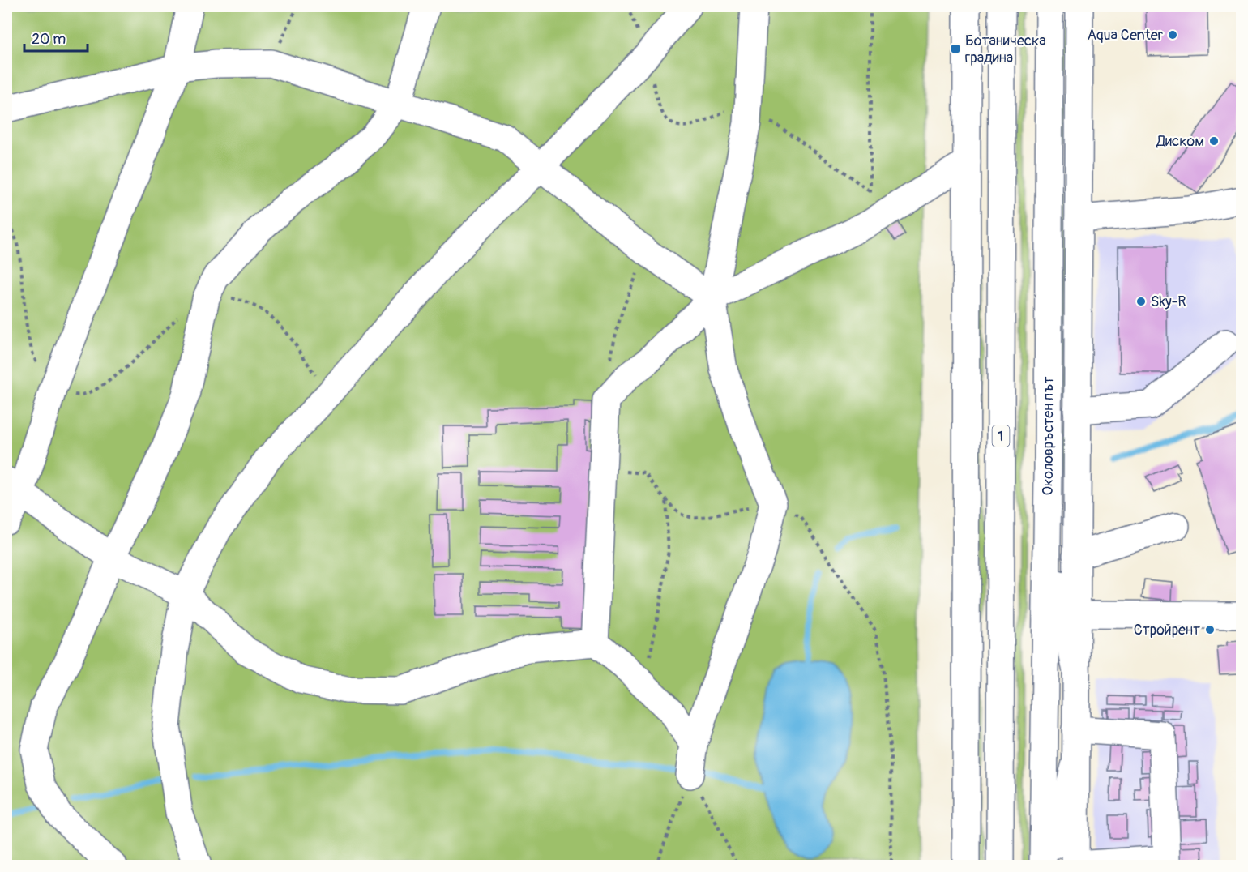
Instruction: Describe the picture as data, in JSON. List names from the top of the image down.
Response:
{
  "streets": {
    "main road": ["1", "Околовръстен път"]
  },
  "places": {
    "other": [
      "Aqua Center",
      "Диском",
      "Sky-R",
      "Стройрент"
    ],
    "transit": ["Ботаническа градина"]
  },
  "scale_bar": "20 m"
}
